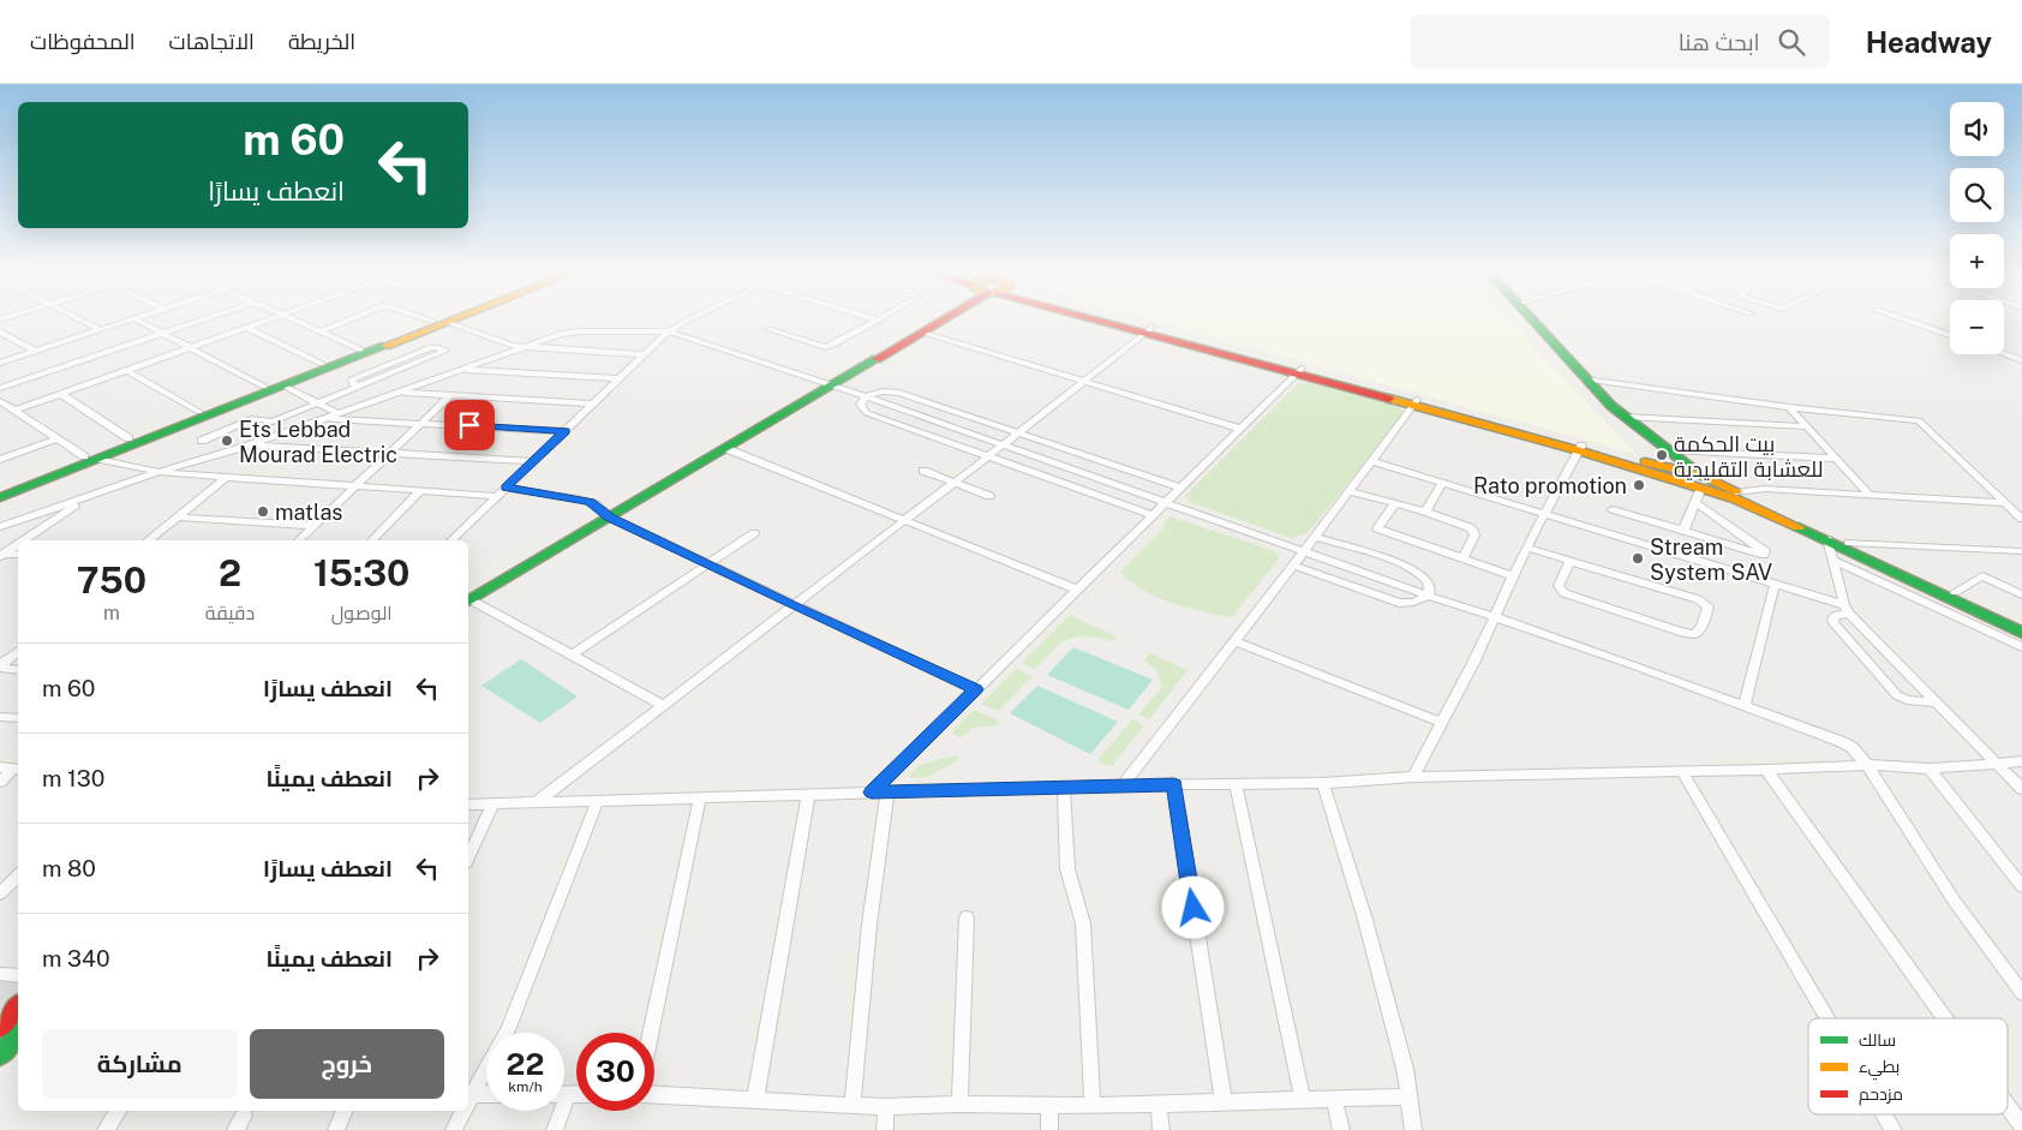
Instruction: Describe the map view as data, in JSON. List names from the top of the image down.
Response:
{
  "places": [
    "Ets Lebbad Mourad Electric",
    "بيت الحكمة للعشابة التقليدية",
    "Rato promotion",
    "matlas",
    "Stream System SAV"
  ],
  "legend": ["سالك", "بطيء", "مزدحم"],
  "page": {
    "header": "Headway",
    "search": "ابحث هنا",
    "nav": ["الخريطة", "الاتجاهات", "المحفوظات"],
    "map_buttons": ["+", "−"],
    "turn": ["60 m", "انعطف يسارًا"],
    "eta": [
      "15:30",
      "الوصول",
      "2",
      "دقيقة",
      "750",
      "m"
    ],
    "list": [
      {
        "name": "انعطف يسارًا",
        "value": "60 m"
      },
      {
        "name": "انعطف يمينًا",
        "value": "130 m"
      },
      {
        "name": "انعطف يسارًا",
        "value": "80 m"
      },
      {
        "name": "انعطف يمينًا",
        "value": "340 m"
      }
    ],
    "buttons": ["خروج", "مشاركة"],
    "speed": "22 km/h",
    "limit": "30"
  }
}
